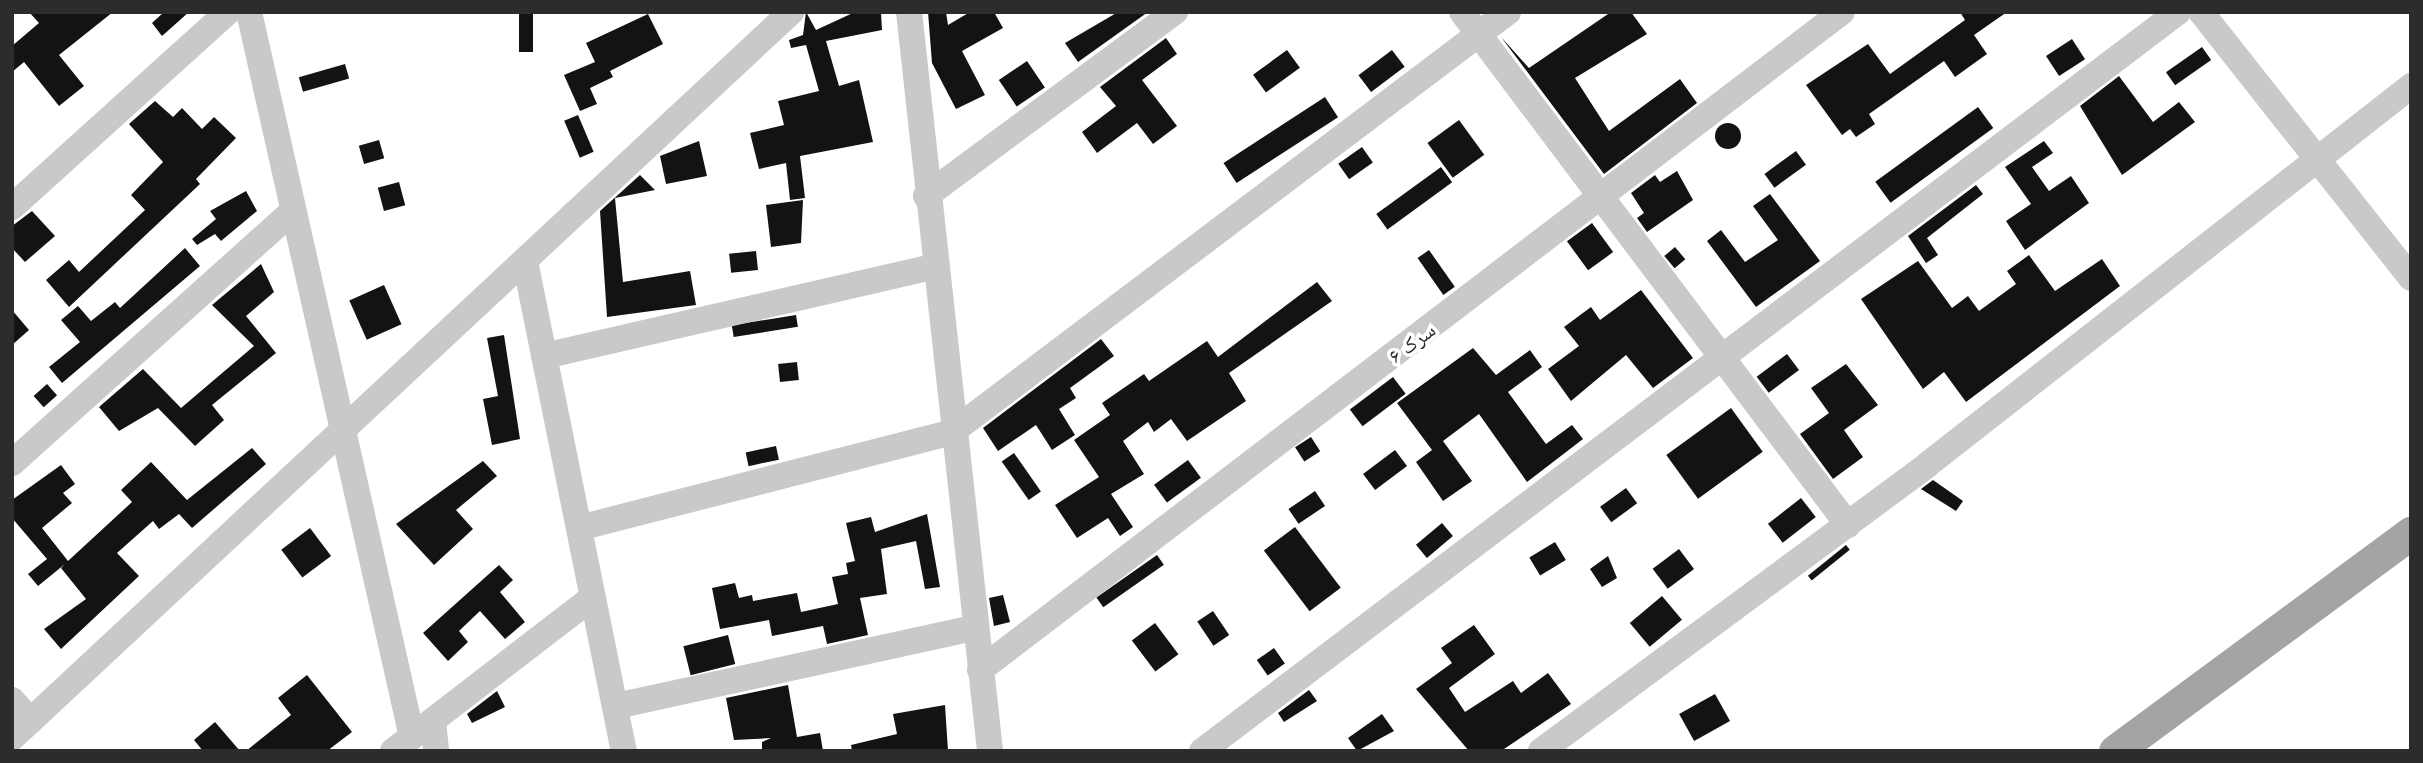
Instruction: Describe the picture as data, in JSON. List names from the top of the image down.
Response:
{
  "streets": {
    "street": ["سرک ۶"]
  }
}
